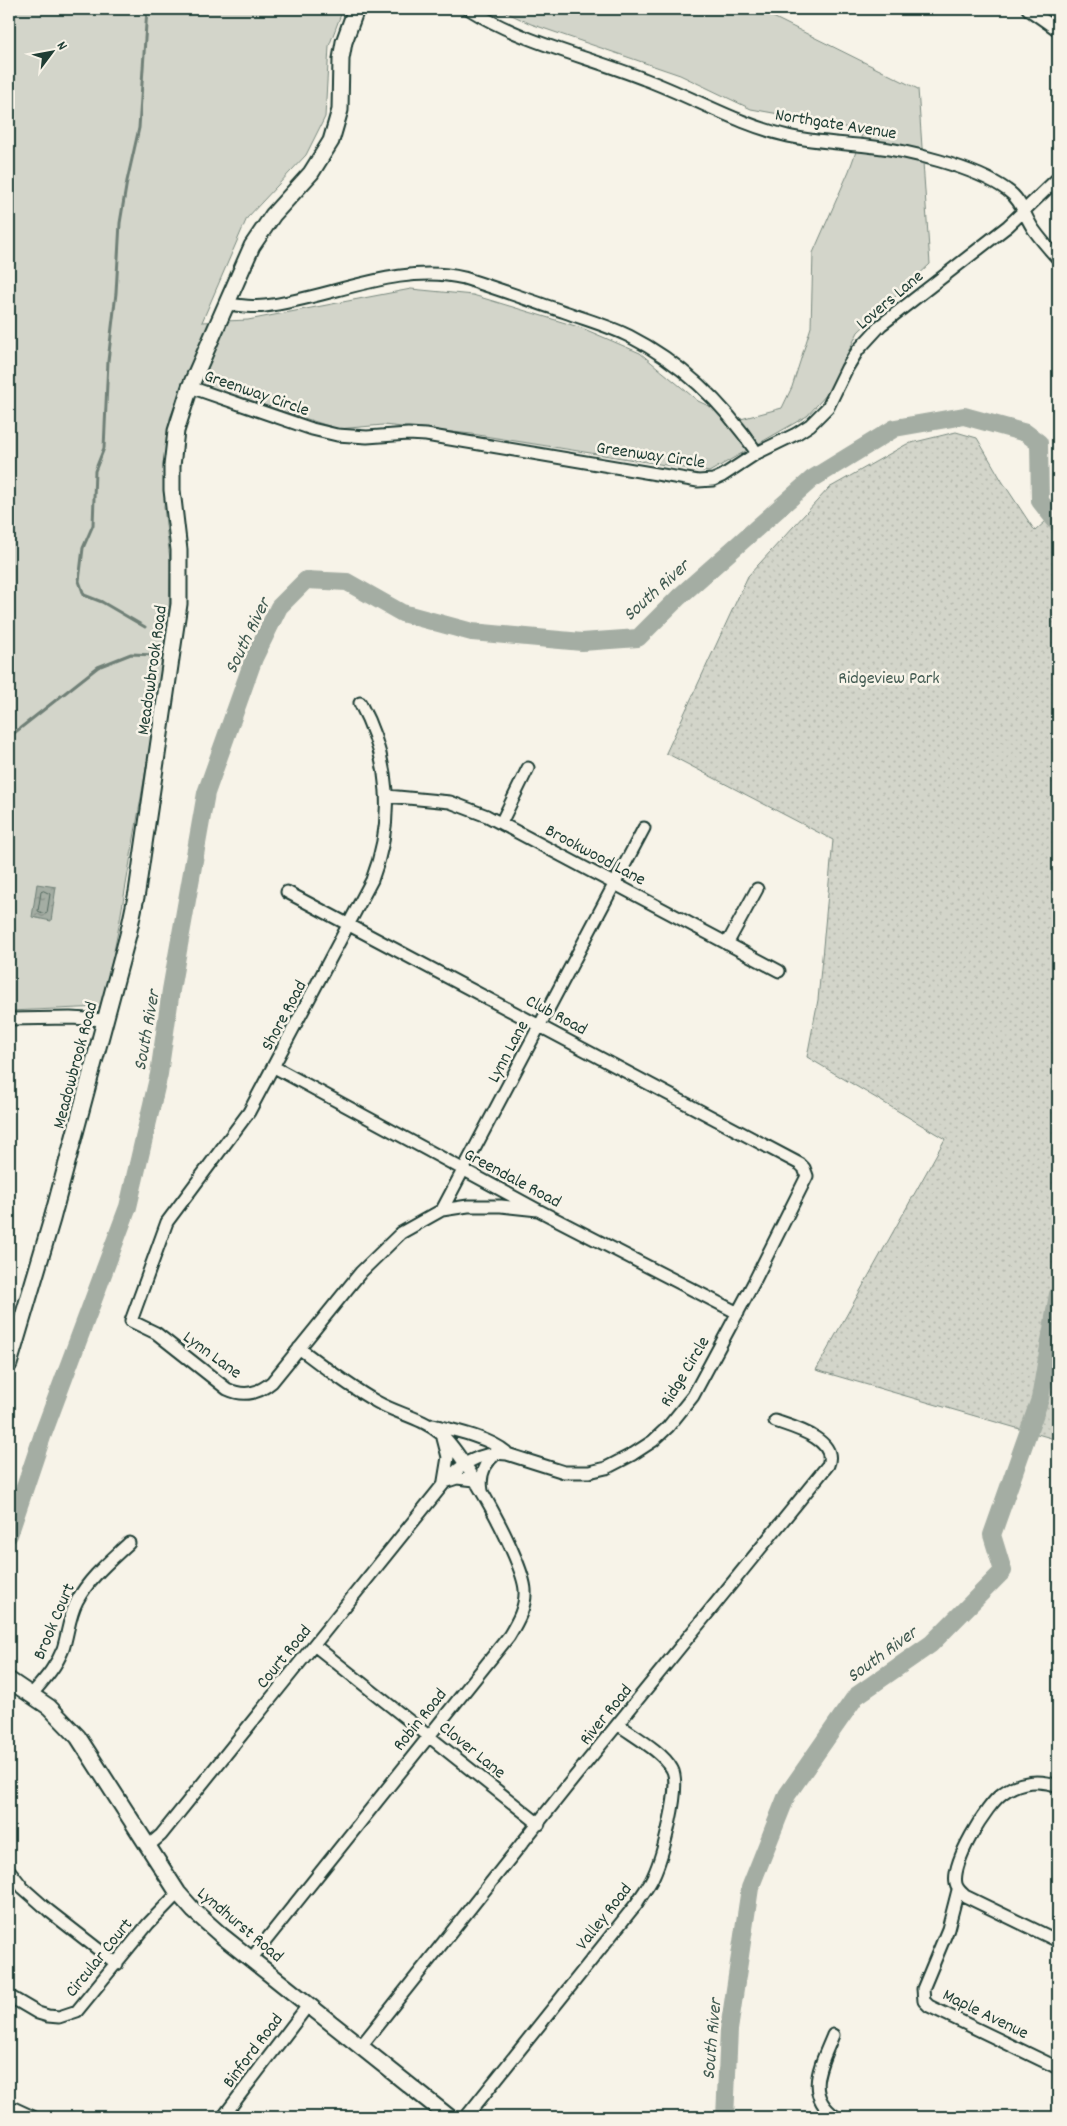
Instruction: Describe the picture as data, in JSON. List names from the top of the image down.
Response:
{
  "streets": {
    "street": [
      "Northgate Avenue",
      "Lovers Lane",
      "Greenway Circle",
      "Meadowbrook Road",
      "Brookwood Lane",
      "Club Road",
      "Shore Road",
      "Lynn Lane",
      "Greendale Road",
      "Ridge Circle",
      "Brook Court",
      "Court Road",
      "River Road",
      "Robin Road",
      "Clover Lane",
      "Valley Road",
      "Lyndhurst Road",
      "Circular Court",
      "Maple Avenue",
      "Binford Road"
    ]
  },
  "crossings": [
    ["Northgate Avenue", "Lovers Lane"],
    ["Lovers Lane", "Greenway Circle"],
    ["Greenway Circle", "Meadowbrook Road"],
    ["Brookwood Lane", "Shore Road"],
    ["Brookwood Lane", "Lynn Lane"],
    ["Club Road", "Shore Road"],
    ["Club Road", "Lynn Lane"],
    ["Club Road", "Ridge Circle"],
    ["Shore Road", "Lynn Lane"],
    ["Shore Road", "Greendale Road"],
    ["Lynn Lane", "Greendale Road"],
    ["Lynn Lane", "Ridge Circle"],
    ["Greendale Road", "Ridge Circle"],
    ["Ridge Circle", "Court Road"],
    ["Ridge Circle", "Robin Road"],
    ["Brook Court", "Lyndhurst Road"],
    ["Court Road", "Robin Road"],
    ["Court Road", "Clover Lane"],
    ["Court Road", "Lyndhurst Road"],
    ["River Road", "Clover Lane"],
    ["River Road", "Valley Road"],
    ["River Road", "Lyndhurst Road"],
    ["Robin Road", "Clover Lane"],
    ["Robin Road", "Lyndhurst Road"],
    ["Lyndhurst Road", "Circular Court"],
    ["Lyndhurst Road", "Binford Road"]
  ],
  "water": ["South River"],
  "parks": ["Ridgeview Park"],
  "north": "top right"
}
